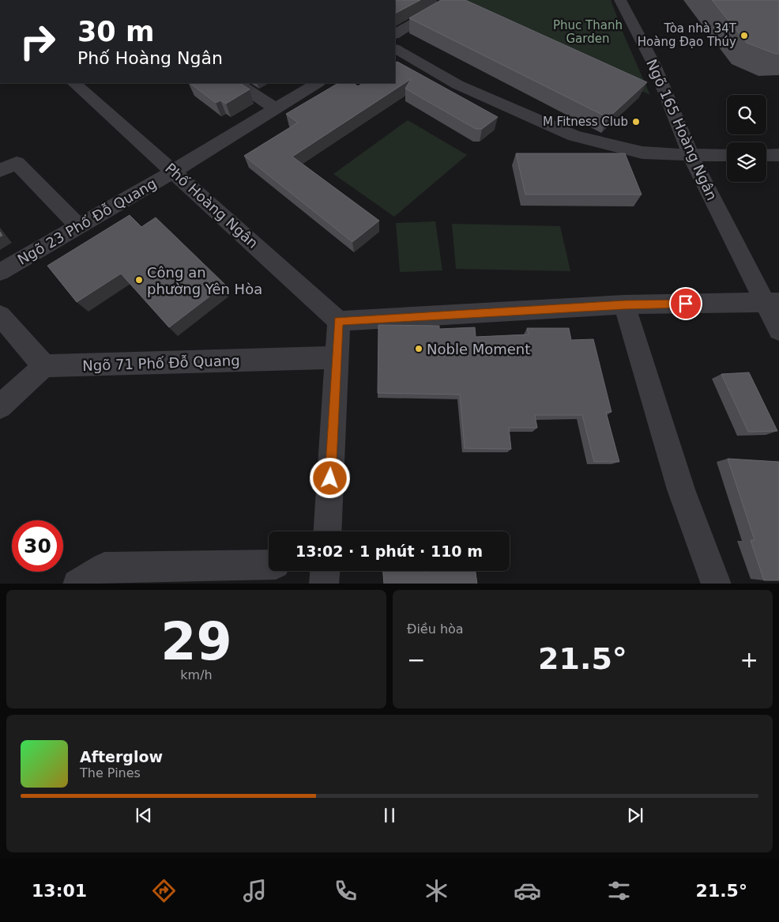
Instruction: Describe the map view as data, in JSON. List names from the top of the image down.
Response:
{
  "streets": {
    "street": [
      "Ngõ 165 Hoàng Ngân",
      "Phố Hoàng Ngân",
      "Ngõ 23 Phố Đỗ Quang",
      "Ngõ 71 Phố Đỗ Quang"
    ]
  },
  "crossings": [
    ["Phố Hoàng Ngân", "Ngõ 23 Phố Đỗ Quang"]
  ],
  "parks": ["Phuc Thanh Garden"],
  "places": [
    "Tòa nhà 34T Hoàng Đạo Thúy",
    "M Fitness Club",
    "Công an phường Yên Hòa",
    "Noble Moment"
  ],
  "page": {
    "turn": ["30 m", "Phố Hoàng Ngân"],
    "limit": "30",
    "trip": "13:02 · 1 phút · 110 m",
    "tile": [
      ["29", "km/h"],
      "Điều hòa"
    ],
    "heat": ["−", "21.5°", "+"],
    "song": ["Afterglow", "The Pines"],
    "tabs": ["13:01", "21.5°"]
  }
}
